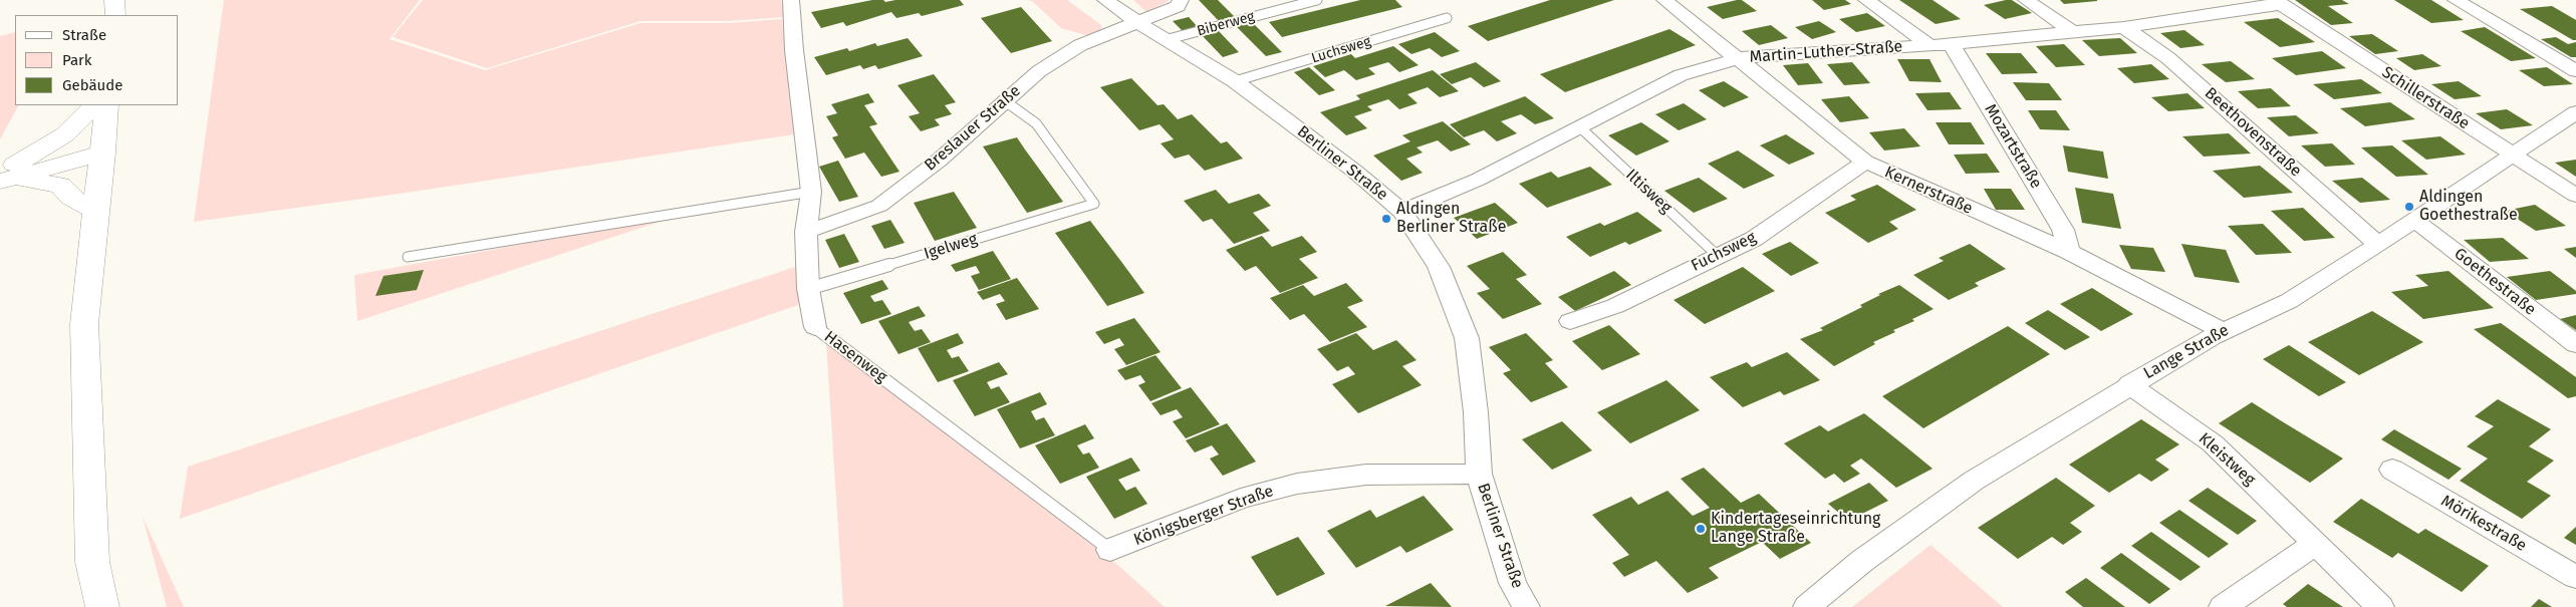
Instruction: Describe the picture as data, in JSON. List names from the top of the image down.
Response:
{
  "streets": {
    "street": [
      "Martin-Luther-Straße",
      "Schillerstraße",
      "Breslauer Straße",
      "Beethovenstraße",
      "Mozartstraße",
      "Berliner Straße",
      "Kernerstraße",
      "Fuchsweg",
      "Goethestraße",
      "Lange Straße",
      "Hasenweg",
      "Kleistweg",
      "Königsberger Straße",
      "Mörikestraße"
    ],
    "lane": [
      "Biberweg",
      "Luchsweg",
      "Iltisweg",
      "Igelweg"
    ]
  },
  "crossings": [
    ["Biberweg", "Berliner Straße"],
    ["Luchsweg", "Berliner Straße"],
    ["Martin-Luther-Straße", "Schillerstraße"],
    ["Martin-Luther-Straße", "Beethovenstraße"],
    ["Martin-Luther-Straße", "Mozartstraße"],
    ["Martin-Luther-Straße", "Berliner Straße"],
    ["Martin-Luther-Straße", "Kernerstraße"],
    ["Martin-Luther-Straße", "Iltisweg"],
    ["Schillerstraße", "Lange Straße"],
    ["Breslauer Straße", "Berliner Straße"],
    ["Breslauer Straße", "Igelweg"],
    ["Breslauer Straße", "Hasenweg"],
    ["Beethovenstraße", "Lange Straße"],
    ["Mozartstraße", "Kernerstraße"],
    ["Berliner Straße", "Königsberger Straße"],
    ["Kernerstraße", "Fuchsweg"],
    ["Kernerstraße", "Lange Straße"],
    ["Iltisweg", "Fuchsweg"],
    ["Igelweg", "Hasenweg"],
    ["Goethestraße", "Lange Straße"],
    ["Lange Straße", "Kleistweg"],
    ["Hasenweg", "Königsberger Straße"]
  ],
  "places": ["Aldingen Goethestraße", "Aldingen Berliner Straße", "Kindertageseinrichtung Lange Straße"],
  "legend": ["Straße", "Park", "Gebäude"]
}
